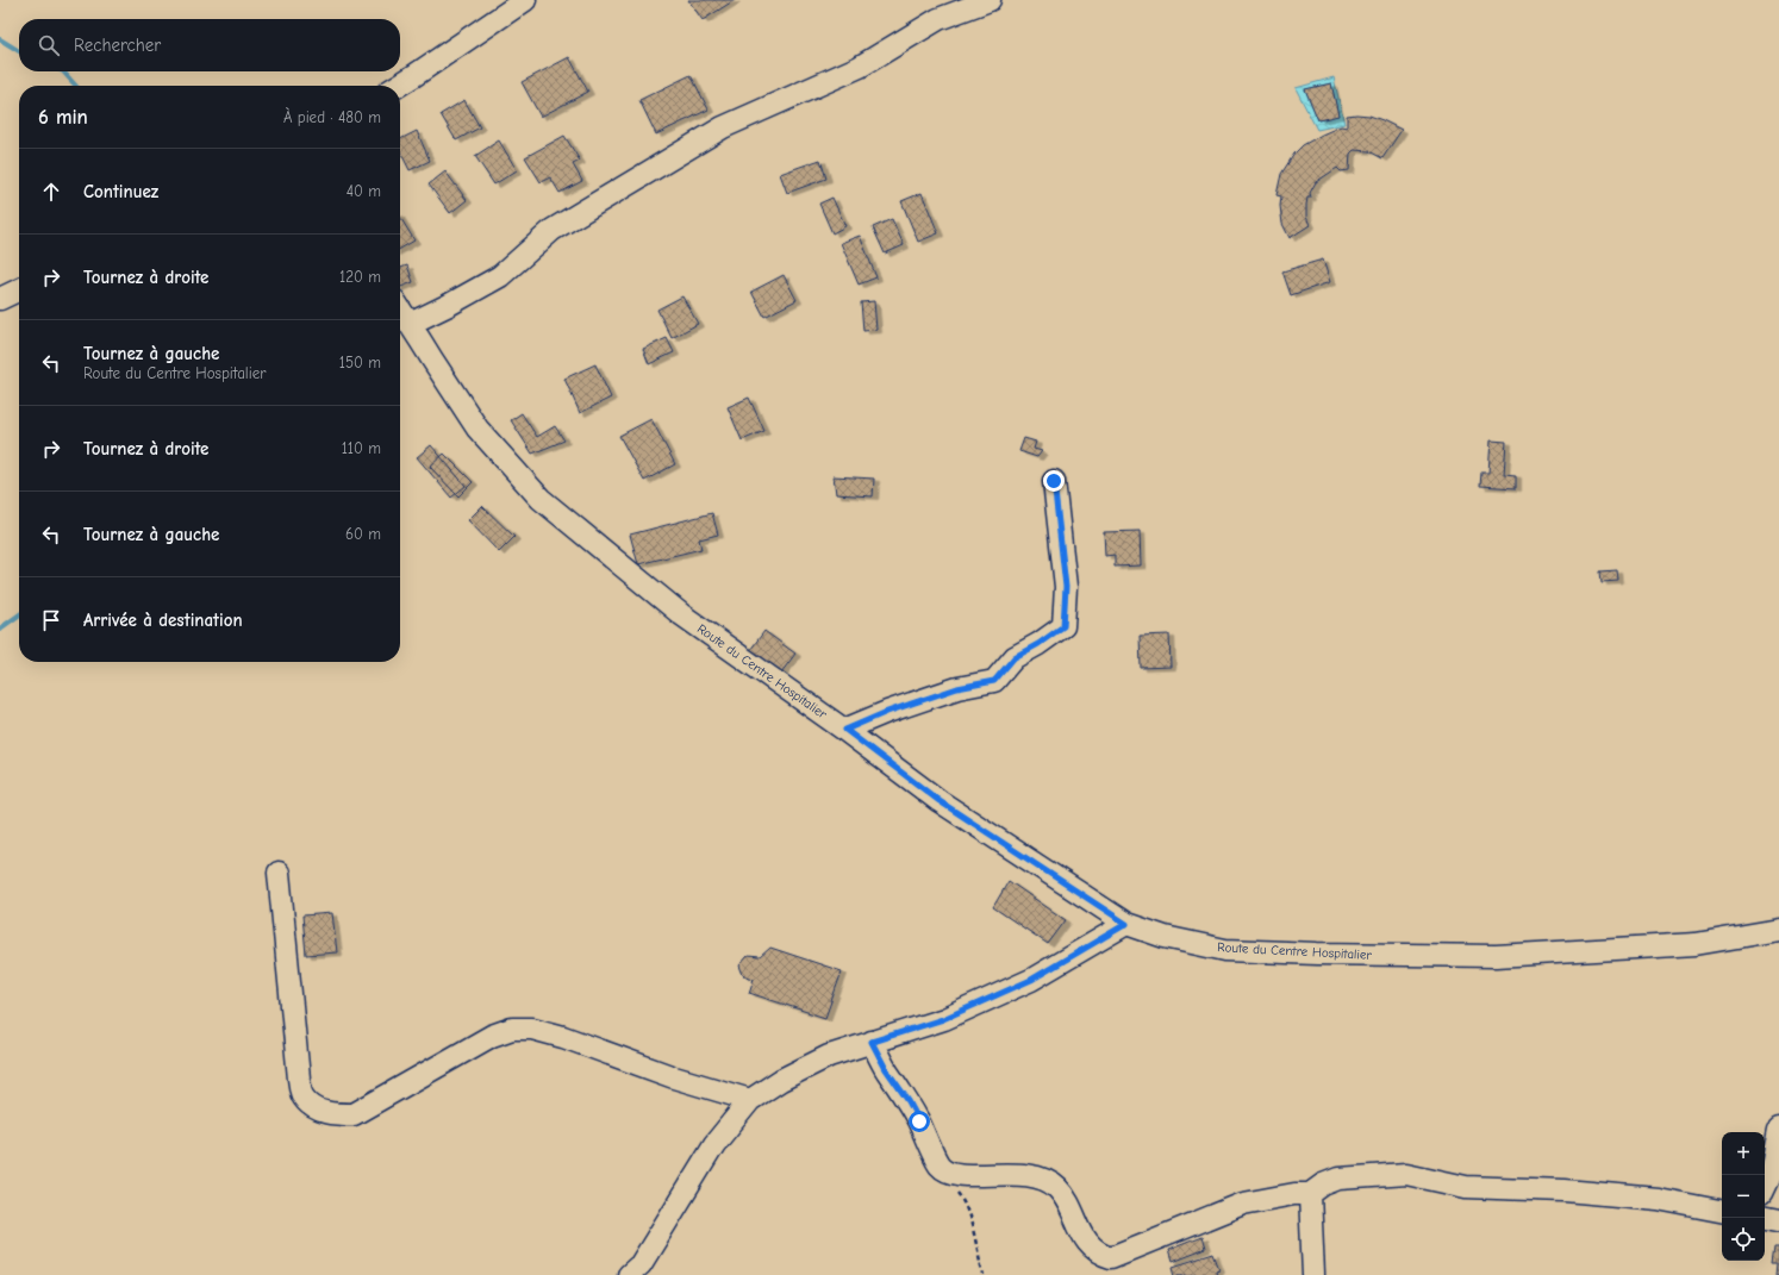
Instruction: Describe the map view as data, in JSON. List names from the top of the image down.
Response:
{
  "streets": {
    "street": ["Route du Centre Hospitalier"]
  },
  "page": {
    "search": "Rechercher",
    "heading": ["6 min", "À pied · 480 m"],
    "list": [
      ["Continuez", "40 m"],
      ["Tournez à droite", "120 m"],
      ["Tournez à gauche", "Route du Centre Hospitalier", "150 m"],
      ["Tournez à droite", "110 m"],
      ["Tournez à gauche", "60 m"],
      "Arrivée à destination"
    ],
    "map_buttons": ["+", "−"]
  }
}
